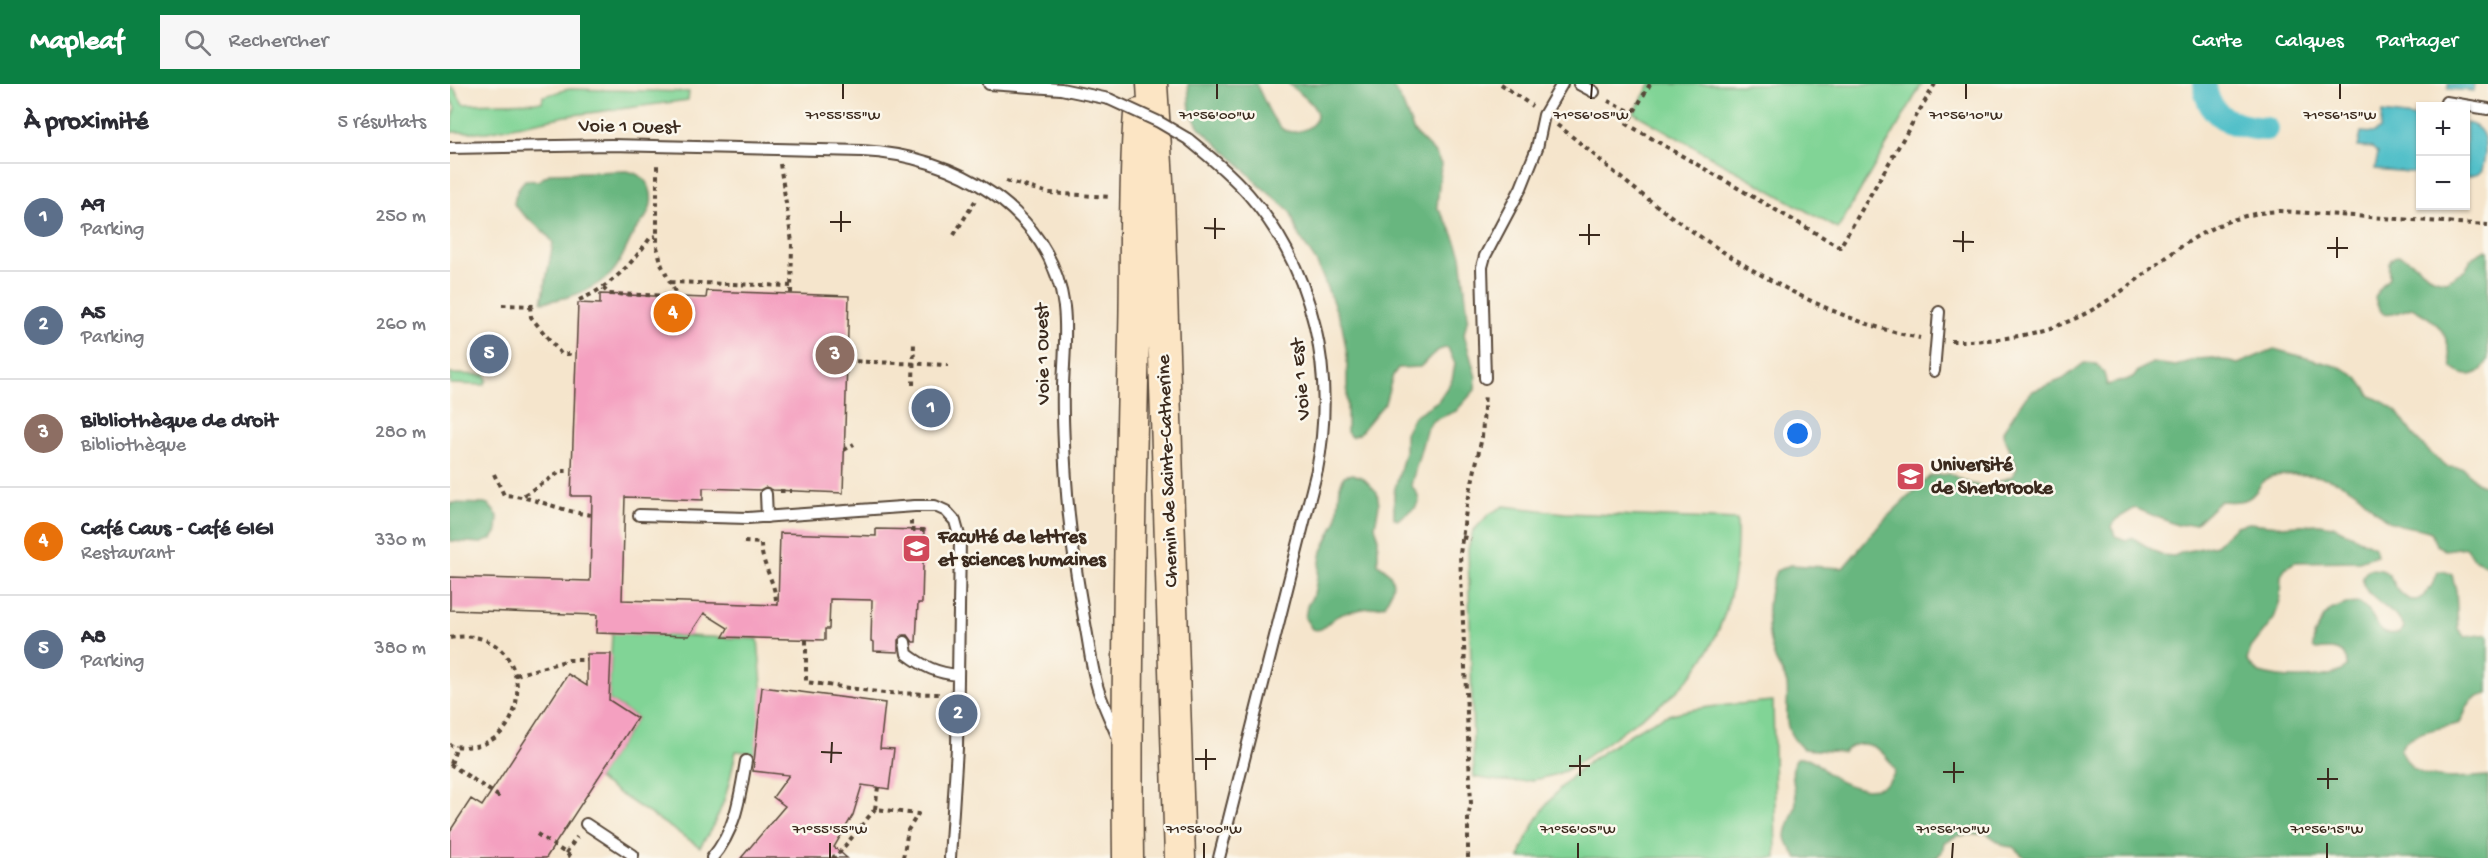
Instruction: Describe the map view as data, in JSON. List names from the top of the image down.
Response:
{
  "streets": {
    "main road": ["Chemin de Sainte-Catherine"],
    "lane": ["Voie 1 Ouest", "Voie 1 Est"]
  },
  "crossings": [
    ["Voie 1 Ouest", "Chemin de Sainte-Catherine"]
  ],
  "places": {
    "school or university": ["Université de Sherbrooke", "Faculté de lettres et sciences humaines"]
  },
  "page": {
    "header": "Mapleaf",
    "search": "Rechercher",
    "nav": ["Carte", "Calques", "Partager"],
    "heading": ["À proximité", "5 résultats"],
    "map_buttons": ["+", "−"],
    "list": [
      {
        "mark": "1",
        "name": "A9",
        "note": "Parking",
        "value": "250 m"
      },
      {
        "mark": "2",
        "name": "A5",
        "note": "Parking",
        "value": "260 m"
      },
      {
        "mark": "3",
        "name": "Bibliothèque de droit",
        "note": "Bibliothèque",
        "value": "280 m"
      },
      {
        "mark": "4",
        "name": "Café Caus - Café GIGI",
        "note": "Restaurant",
        "value": "330 m"
      },
      {
        "mark": "5",
        "name": "A8",
        "note": "Parking",
        "value": "380 m"
      }
    ],
    "pins": [
      "4",
      "5",
      "3",
      "1",
      "2"
    ]
  },
  "coordinates": [
    "71°55'55\"W",
    "71°56'00\"W",
    "71°56'05\"W",
    "71°56'10\"W",
    "71°56'15\"W"
  ]
}
